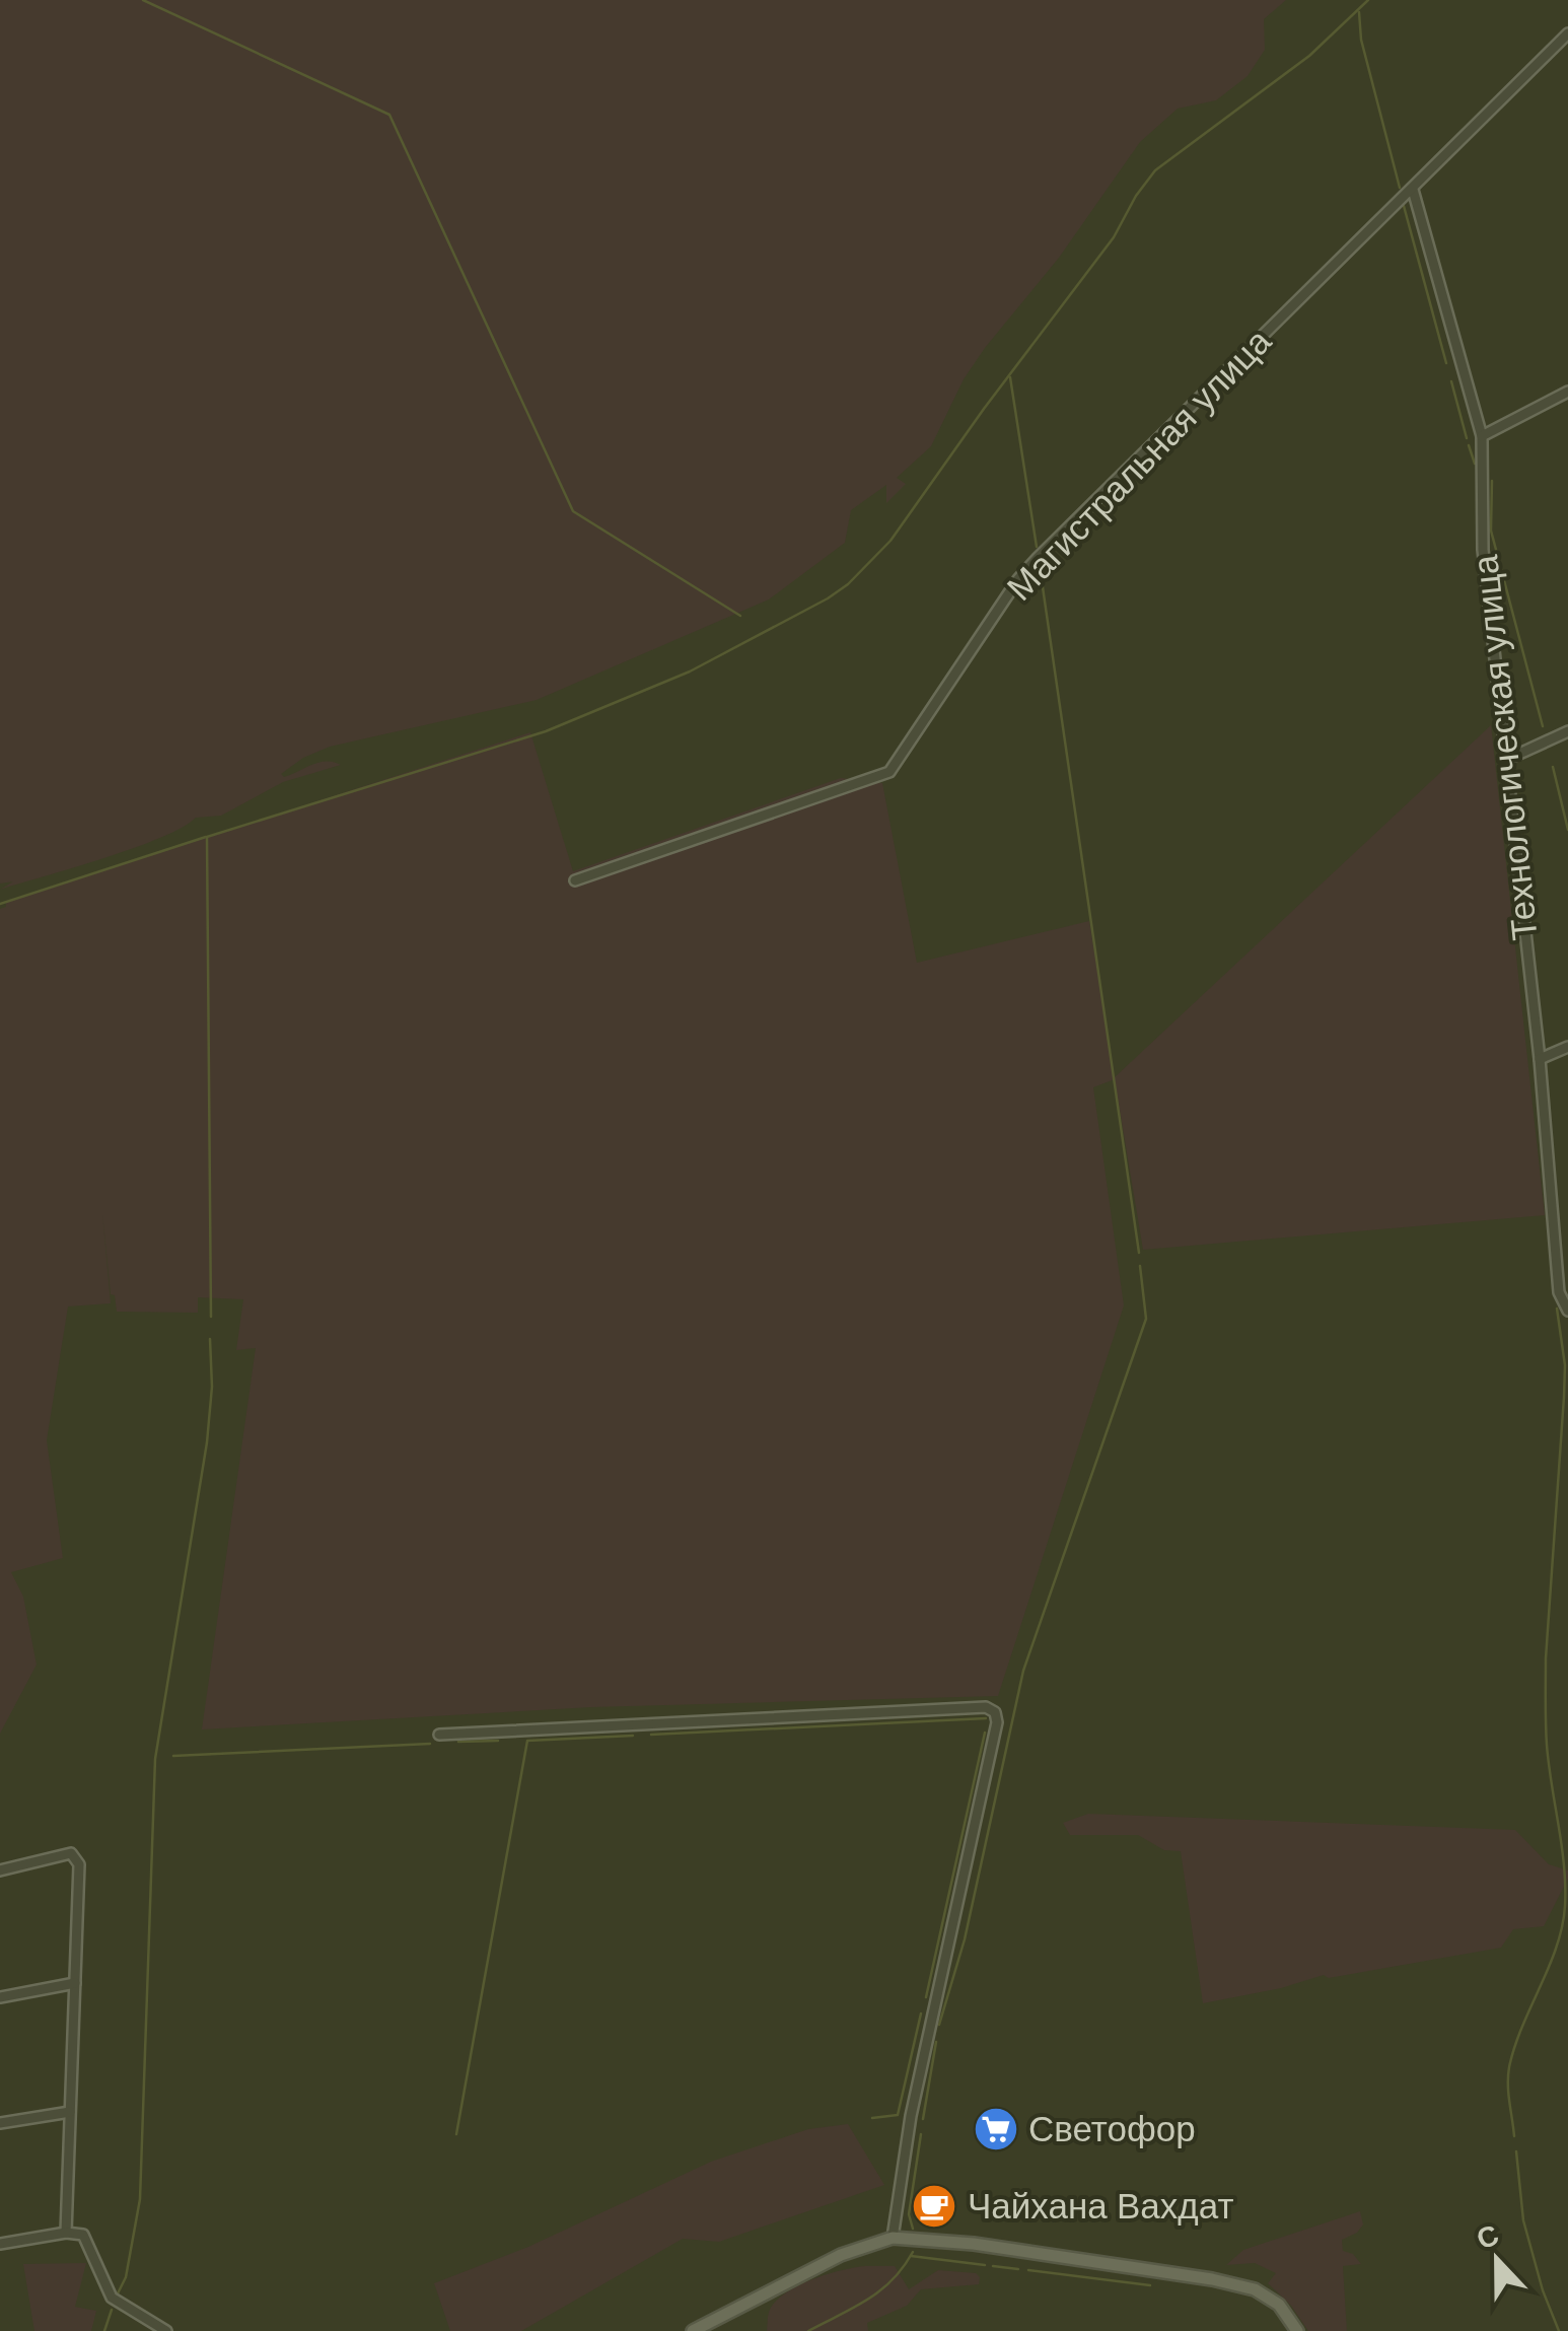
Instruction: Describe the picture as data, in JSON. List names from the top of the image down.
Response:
{
  "streets": {
    "street": ["Магистральная улица", "Технологическая улица"]
  },
  "crossings": [
    ["Магистральная улица", "Технологическая улица"]
  ],
  "places": {
    "supermarket": ["Светофор"],
    "cafe": ["Чайхана Вахдат"]
  },
  "north": "top"
}
